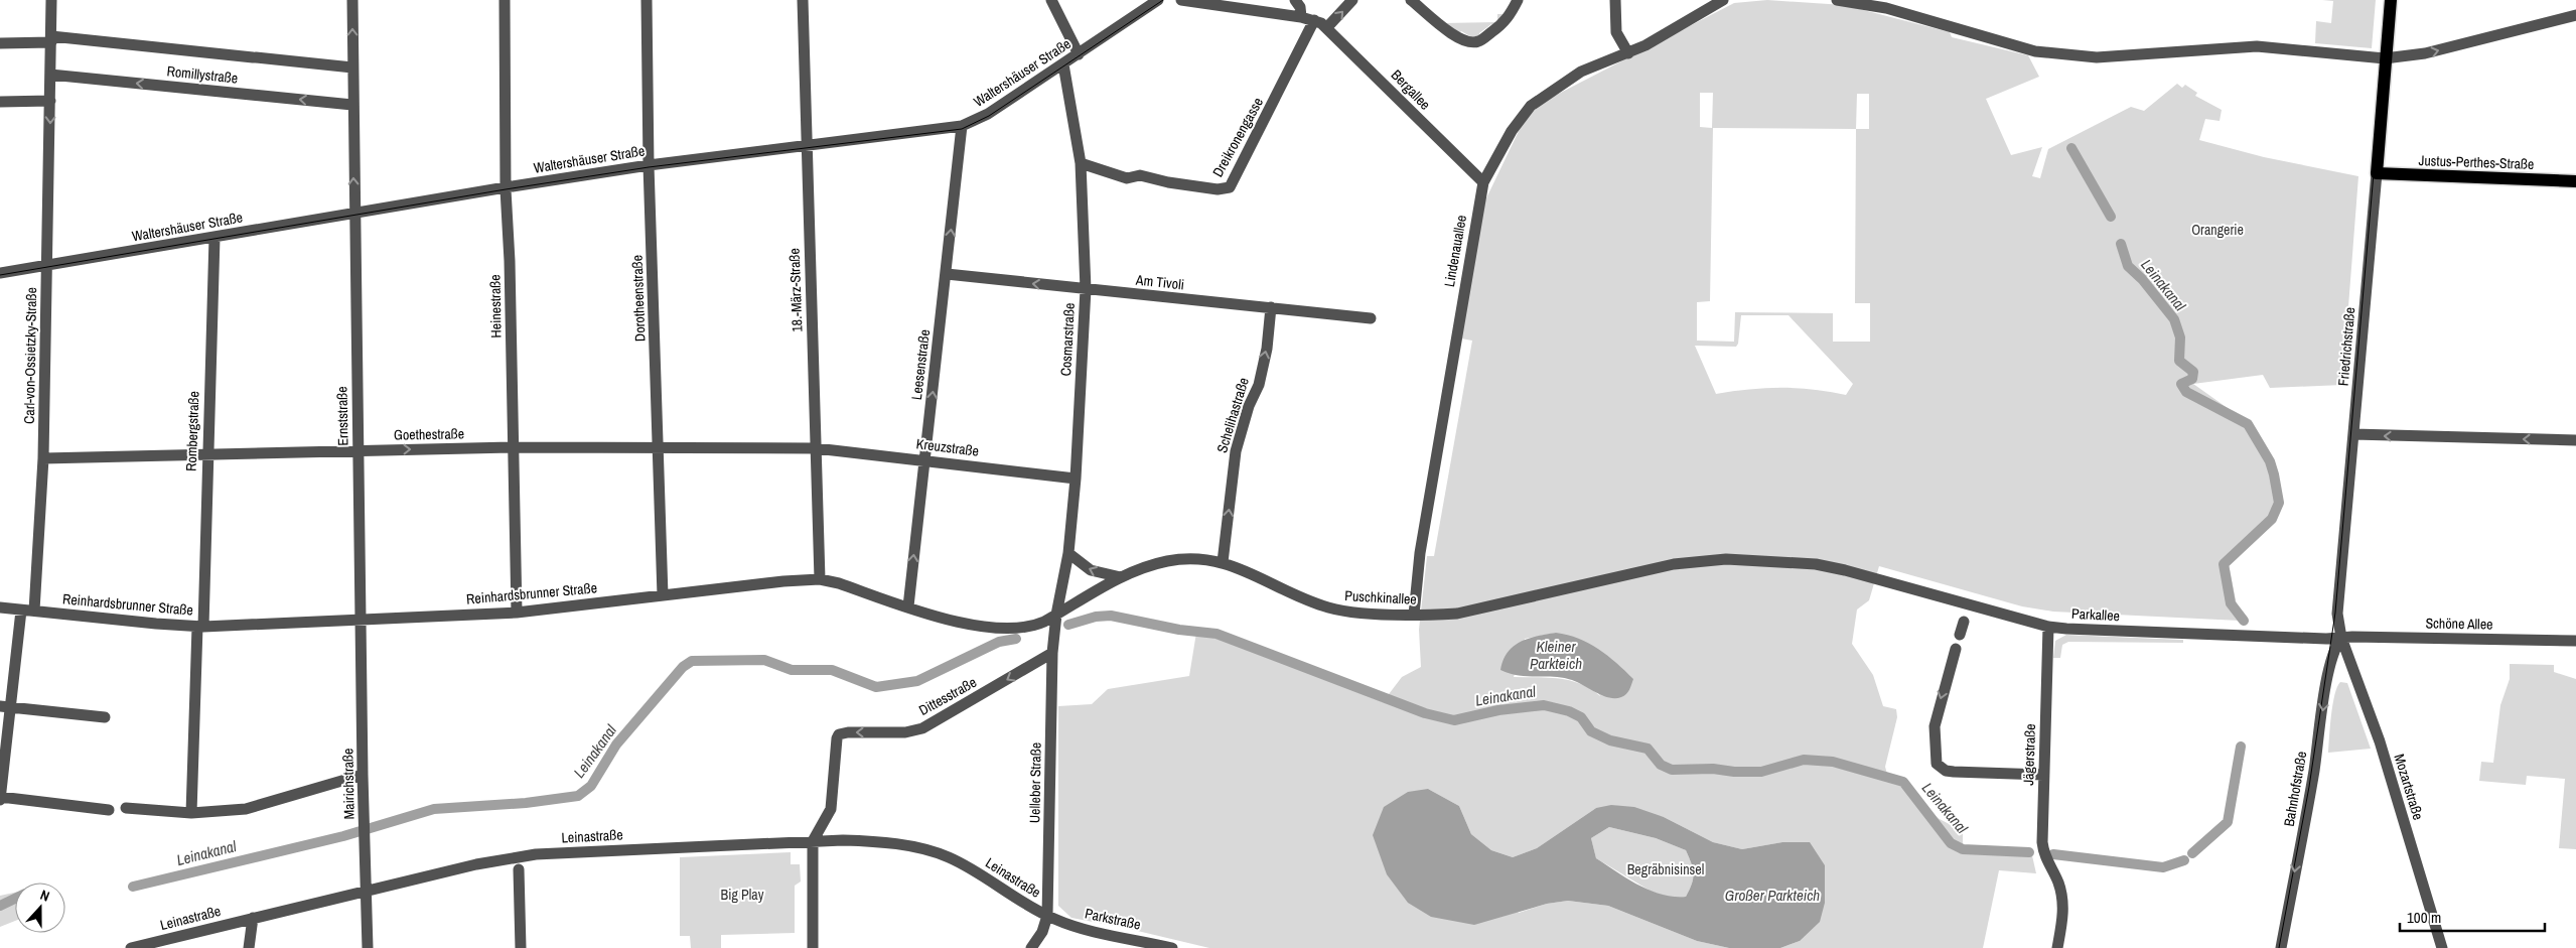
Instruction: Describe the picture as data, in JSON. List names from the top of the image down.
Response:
{
  "streets": {
    "main road": ["Justus-Perthes-Straße", "Friedrichstraße"],
    "street": [
      "Waltershäuser Straße",
      "Romillystraße",
      "Bergallee",
      "Dreikronengasse",
      "Lindenauallee",
      "Am Tivoli",
      "18.-März-Straße",
      "Dorotheenstraße",
      "Heinestraße",
      "Cosmarstraße",
      "Carl-von-Ossietzky-Straße",
      "Leesenstraße",
      "Schelihastraße",
      "Ernststraße",
      "Rombergstraße",
      "Goethestraße",
      "Kreuzstraße",
      "Reinhardsbrunner Straße",
      "Puschkinallee",
      "Parkallee",
      "Schöne Allee",
      "Dittesstraße",
      "Jägerstraße",
      "Uelleber Straße",
      "Mairichstraße",
      "Mozartstraße",
      "Bahnhofstraße",
      "Leinastraße",
      "Parkstraße"
    ]
  },
  "crossings": [
    ["Waltershäuser Straße", "18.-März-Straße"],
    ["Waltershäuser Straße", "Dorotheenstraße"],
    ["Waltershäuser Straße", "Heinestraße"],
    ["Waltershäuser Straße", "Cosmarstraße"],
    ["Waltershäuser Straße", "Carl-von-Ossietzky-Straße"],
    ["Waltershäuser Straße", "Leesenstraße"],
    ["Waltershäuser Straße", "Ernststraße"],
    ["Waltershäuser Straße", "Rombergstraße"],
    ["Romillystraße", "Carl-von-Ossietzky-Straße"],
    ["Romillystraße", "Ernststraße"],
    ["Bergallee", "Dreikronengasse"],
    ["Bergallee", "Lindenauallee"],
    ["Dreikronengasse", "Cosmarstraße"],
    ["Justus-Perthes-Straße", "Friedrichstraße"],
    ["Lindenauallee", "Puschkinallee"],
    ["Am Tivoli", "Cosmarstraße"],
    ["Am Tivoli", "Leesenstraße"],
    ["Am Tivoli", "Schelihastraße"],
    ["18.-März-Straße", "Goethestraße"],
    ["18.-März-Straße", "Kreuzstraße"],
    ["18.-März-Straße", "Reinhardsbrunner Straße"],
    ["Dorotheenstraße", "Goethestraße"],
    ["Dorotheenstraße", "Reinhardsbrunner Straße"],
    ["Heinestraße", "Goethestraße"],
    ["Heinestraße", "Reinhardsbrunner Straße"],
    ["Cosmarstraße", "Kreuzstraße"],
    ["Cosmarstraße", "Reinhardsbrunner Straße"],
    ["Cosmarstraße", "Puschkinallee"],
    ["Cosmarstraße", "Uelleber Straße"],
    ["Friedrichstraße", "Parkallee"],
    ["Friedrichstraße", "Schöne Allee"],
    ["Friedrichstraße", "Mozartstraße"],
    ["Friedrichstraße", "Bahnhofstraße"],
    ["Carl-von-Ossietzky-Straße", "Goethestraße"],
    ["Carl-von-Ossietzky-Straße", "Reinhardsbrunner Straße"],
    ["Leesenstraße", "Kreuzstraße"],
    ["Leesenstraße", "Reinhardsbrunner Straße"],
    ["Schelihastraße", "Puschkinallee"],
    ["Ernststraße", "Goethestraße"],
    ["Ernststraße", "Reinhardsbrunner Straße"],
    ["Ernststraße", "Mairichstraße"],
    ["Rombergstraße", "Goethestraße"],
    ["Rombergstraße", "Reinhardsbrunner Straße"],
    ["Goethestraße", "Kreuzstraße"],
    ["Reinhardsbrunner Straße", "Puschkinallee"],
    ["Reinhardsbrunner Straße", "Uelleber Straße"],
    ["Reinhardsbrunner Straße", "Mairichstraße"],
    ["Puschkinallee", "Parkallee"],
    ["Puschkinallee", "Uelleber Straße"],
    ["Parkallee", "Schöne Allee"],
    ["Parkallee", "Jägerstraße"],
    ["Parkallee", "Mozartstraße"],
    ["Parkallee", "Bahnhofstraße"],
    ["Schöne Allee", "Mozartstraße"],
    ["Schöne Allee", "Bahnhofstraße"],
    ["Dittesstraße", "Uelleber Straße"],
    ["Dittesstraße", "Leinastraße"],
    ["Uelleber Straße", "Leinastraße"],
    ["Uelleber Straße", "Parkstraße"],
    ["Mairichstraße", "Leinastraße"],
    ["Mozartstraße", "Bahnhofstraße"],
    ["Leinastraße", "Parkstraße"]
  ],
  "one_way": [
    "Leesenstraße",
    "Schelihastraße",
    "Dittesstraße",
    "Bahnhofstraße"
  ],
  "water": ["Leinakanal", "Kleiner Parkteich", "Großer Parkteich"],
  "parks": ["Orangerie", "Begräbnisinsel", "Big Play"],
  "scale_bar": "100 m",
  "north": "top"
}
